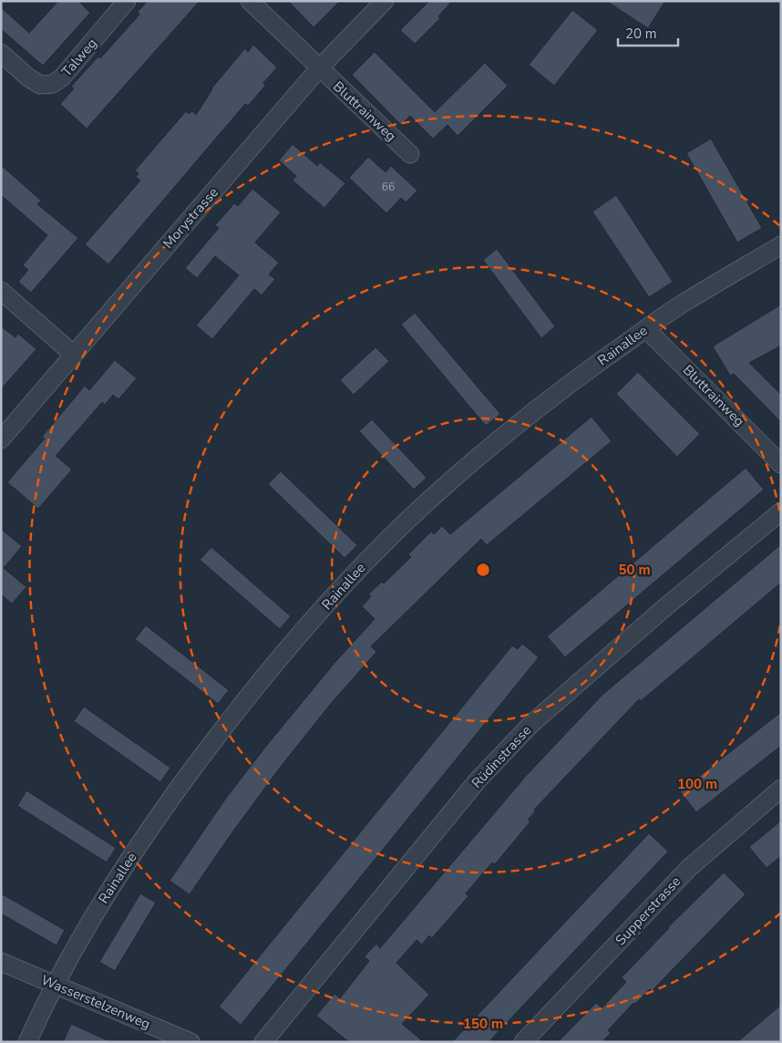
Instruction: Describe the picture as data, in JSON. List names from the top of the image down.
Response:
{
  "streets": {
    "street": [
      "Talweg",
      "Bluttrainweg",
      "Morystrasse",
      "Rainallee",
      "Rüdinstrasse",
      "Supperstrasse",
      "Wasserstelzenweg"
    ]
  },
  "crossings": [
    ["Bluttrainweg", "Morystrasse"],
    ["Bluttrainweg", "Rainallee"],
    ["Rainallee", "Wasserstelzenweg"]
  ],
  "house_numbers": ["66"],
  "scale_bar": "20 m",
  "rings": ["50 m", "100 m", "150 m"]
}
